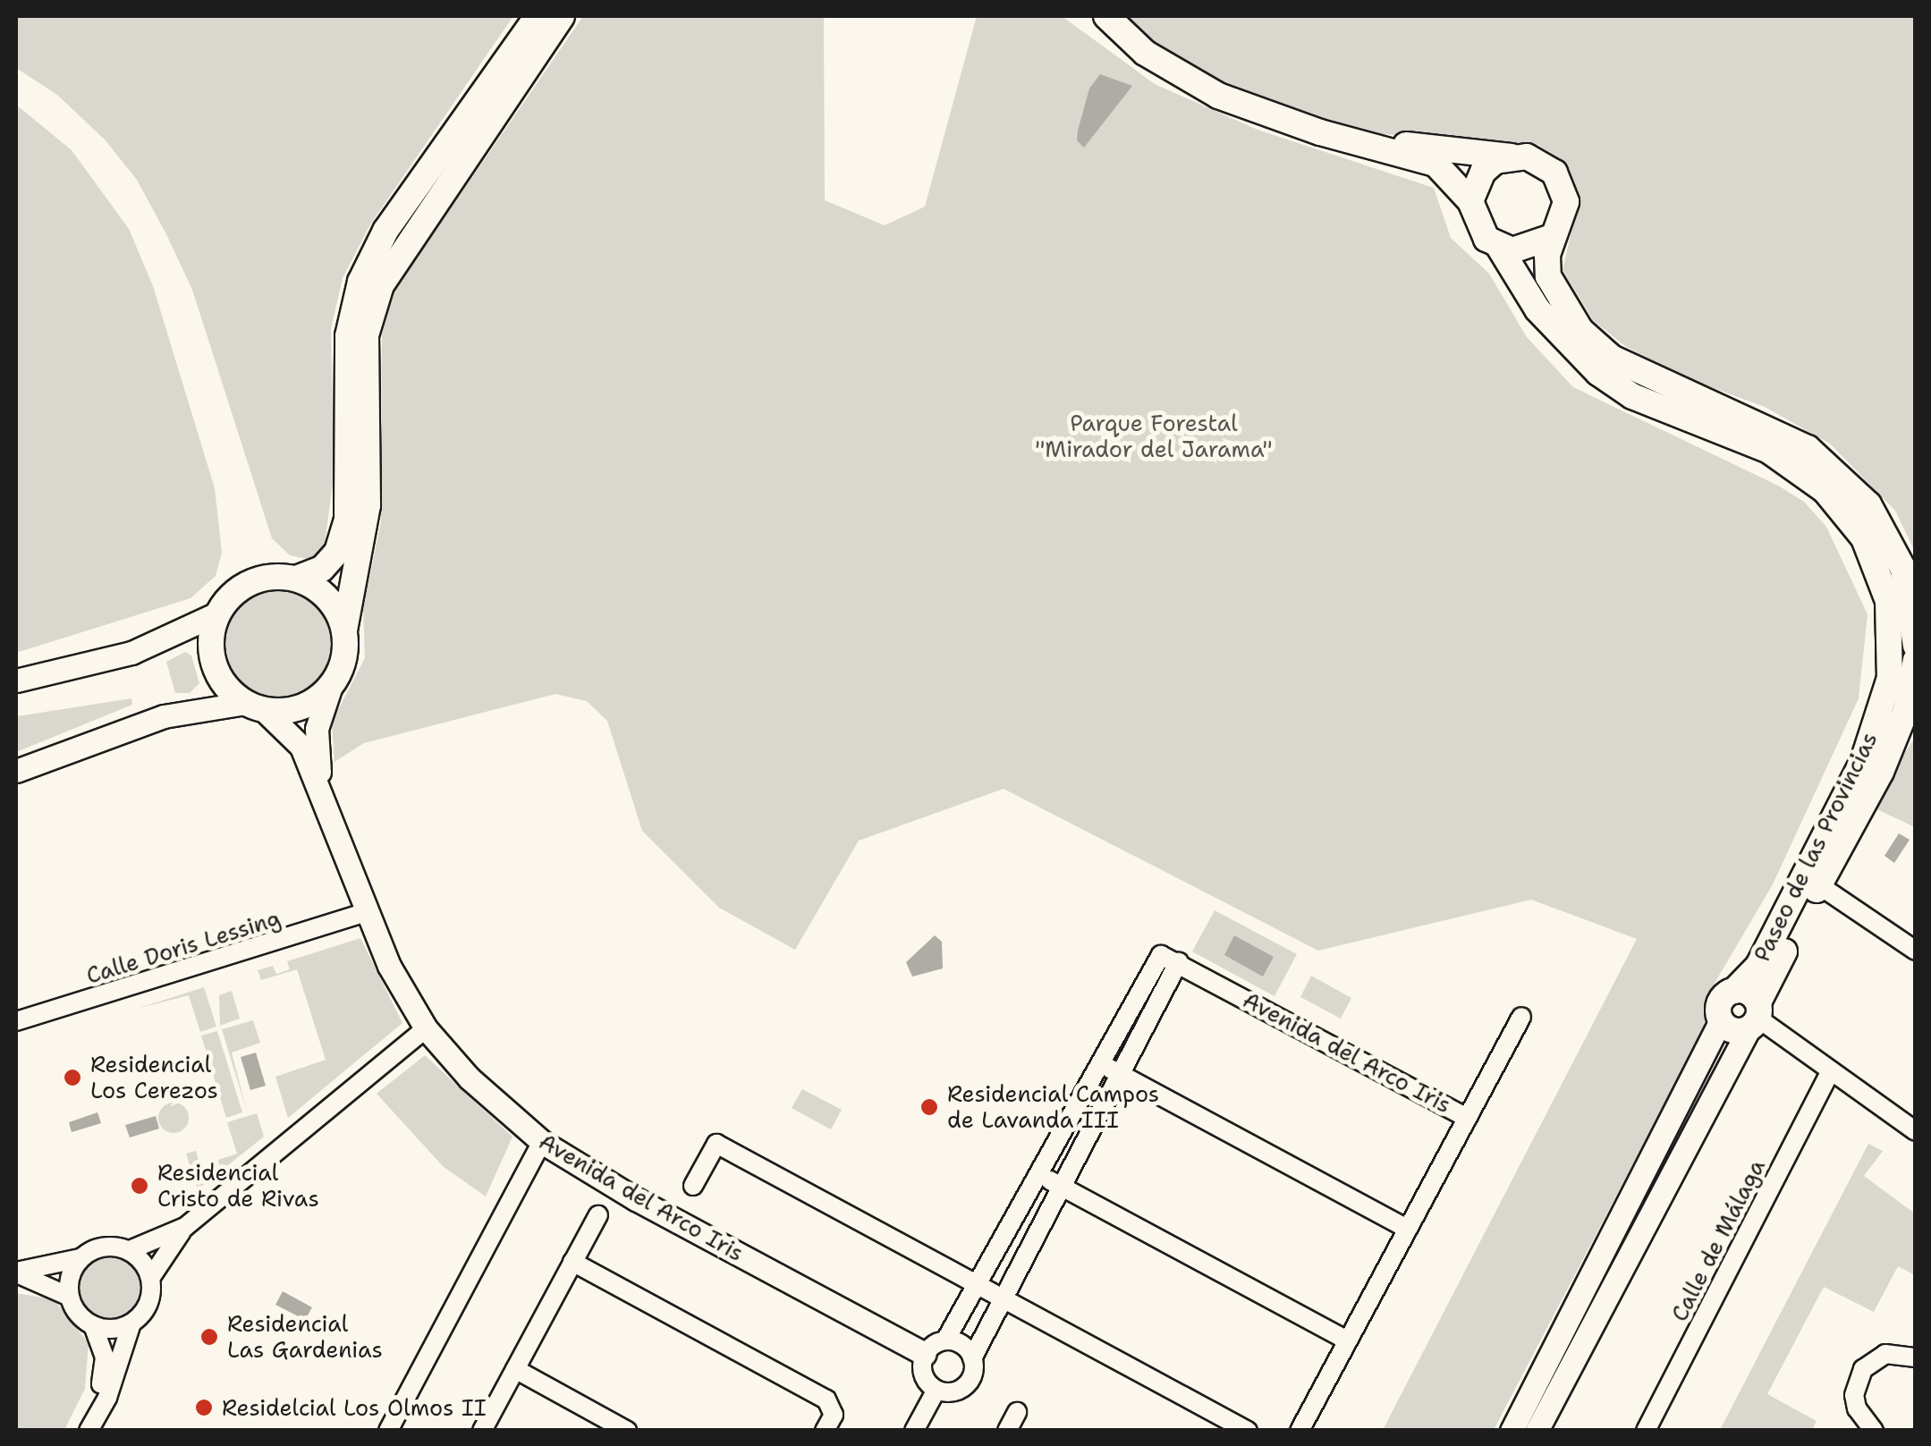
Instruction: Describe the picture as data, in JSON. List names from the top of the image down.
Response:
{
  "streets": {
    "main road": ["Paseo de las Provincias"],
    "street": ["Calle Doris Lessing", "Avenida del Arco Iris", "Calle de Málaga"]
  },
  "crossings": [
    ["Calle Doris Lessing", "Avenida del Arco Iris"]
  ],
  "parks": ["Parque Forestal \"Mirador del Jarama\""],
  "places": [
    "Residencial Los Cerezos",
    "Residencial Campos de Lavanda III",
    "Residencial Cristo de Rivas",
    "Residencial Las Gardenias",
    "Residelcial Los Olmos II"
  ]
}
